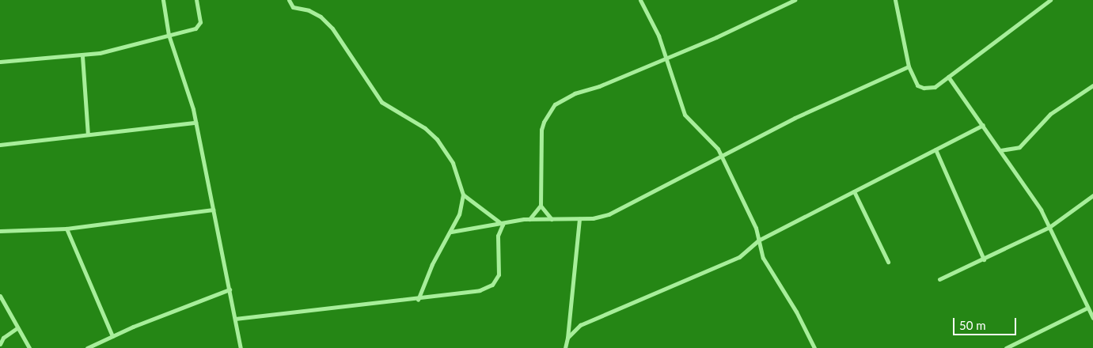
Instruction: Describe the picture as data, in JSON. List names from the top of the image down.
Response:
{
  "scale_bar": "50 m"
}
